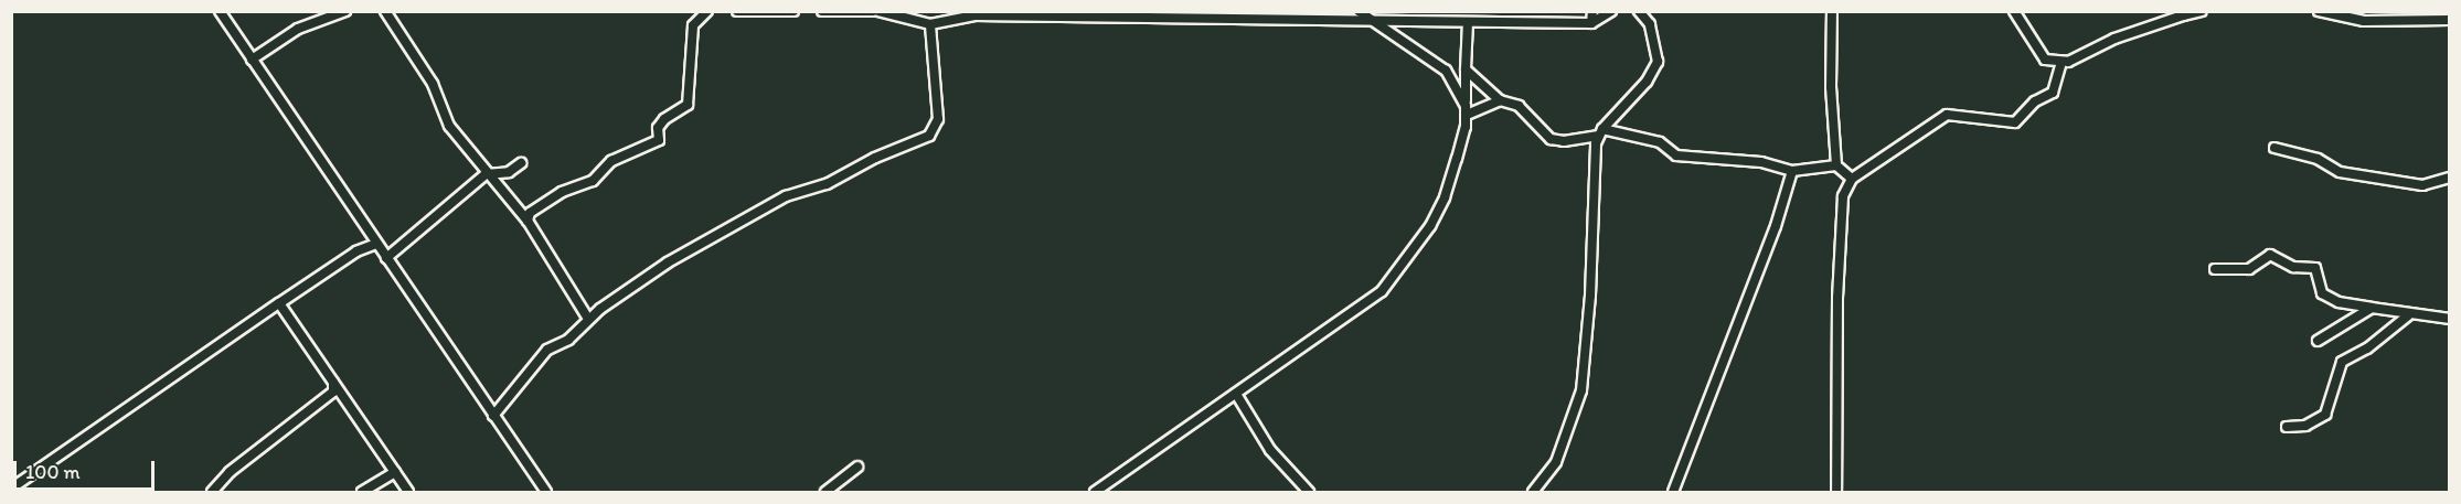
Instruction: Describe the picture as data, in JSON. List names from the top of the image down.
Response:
{
  "scale_bar": "100 m"
}
